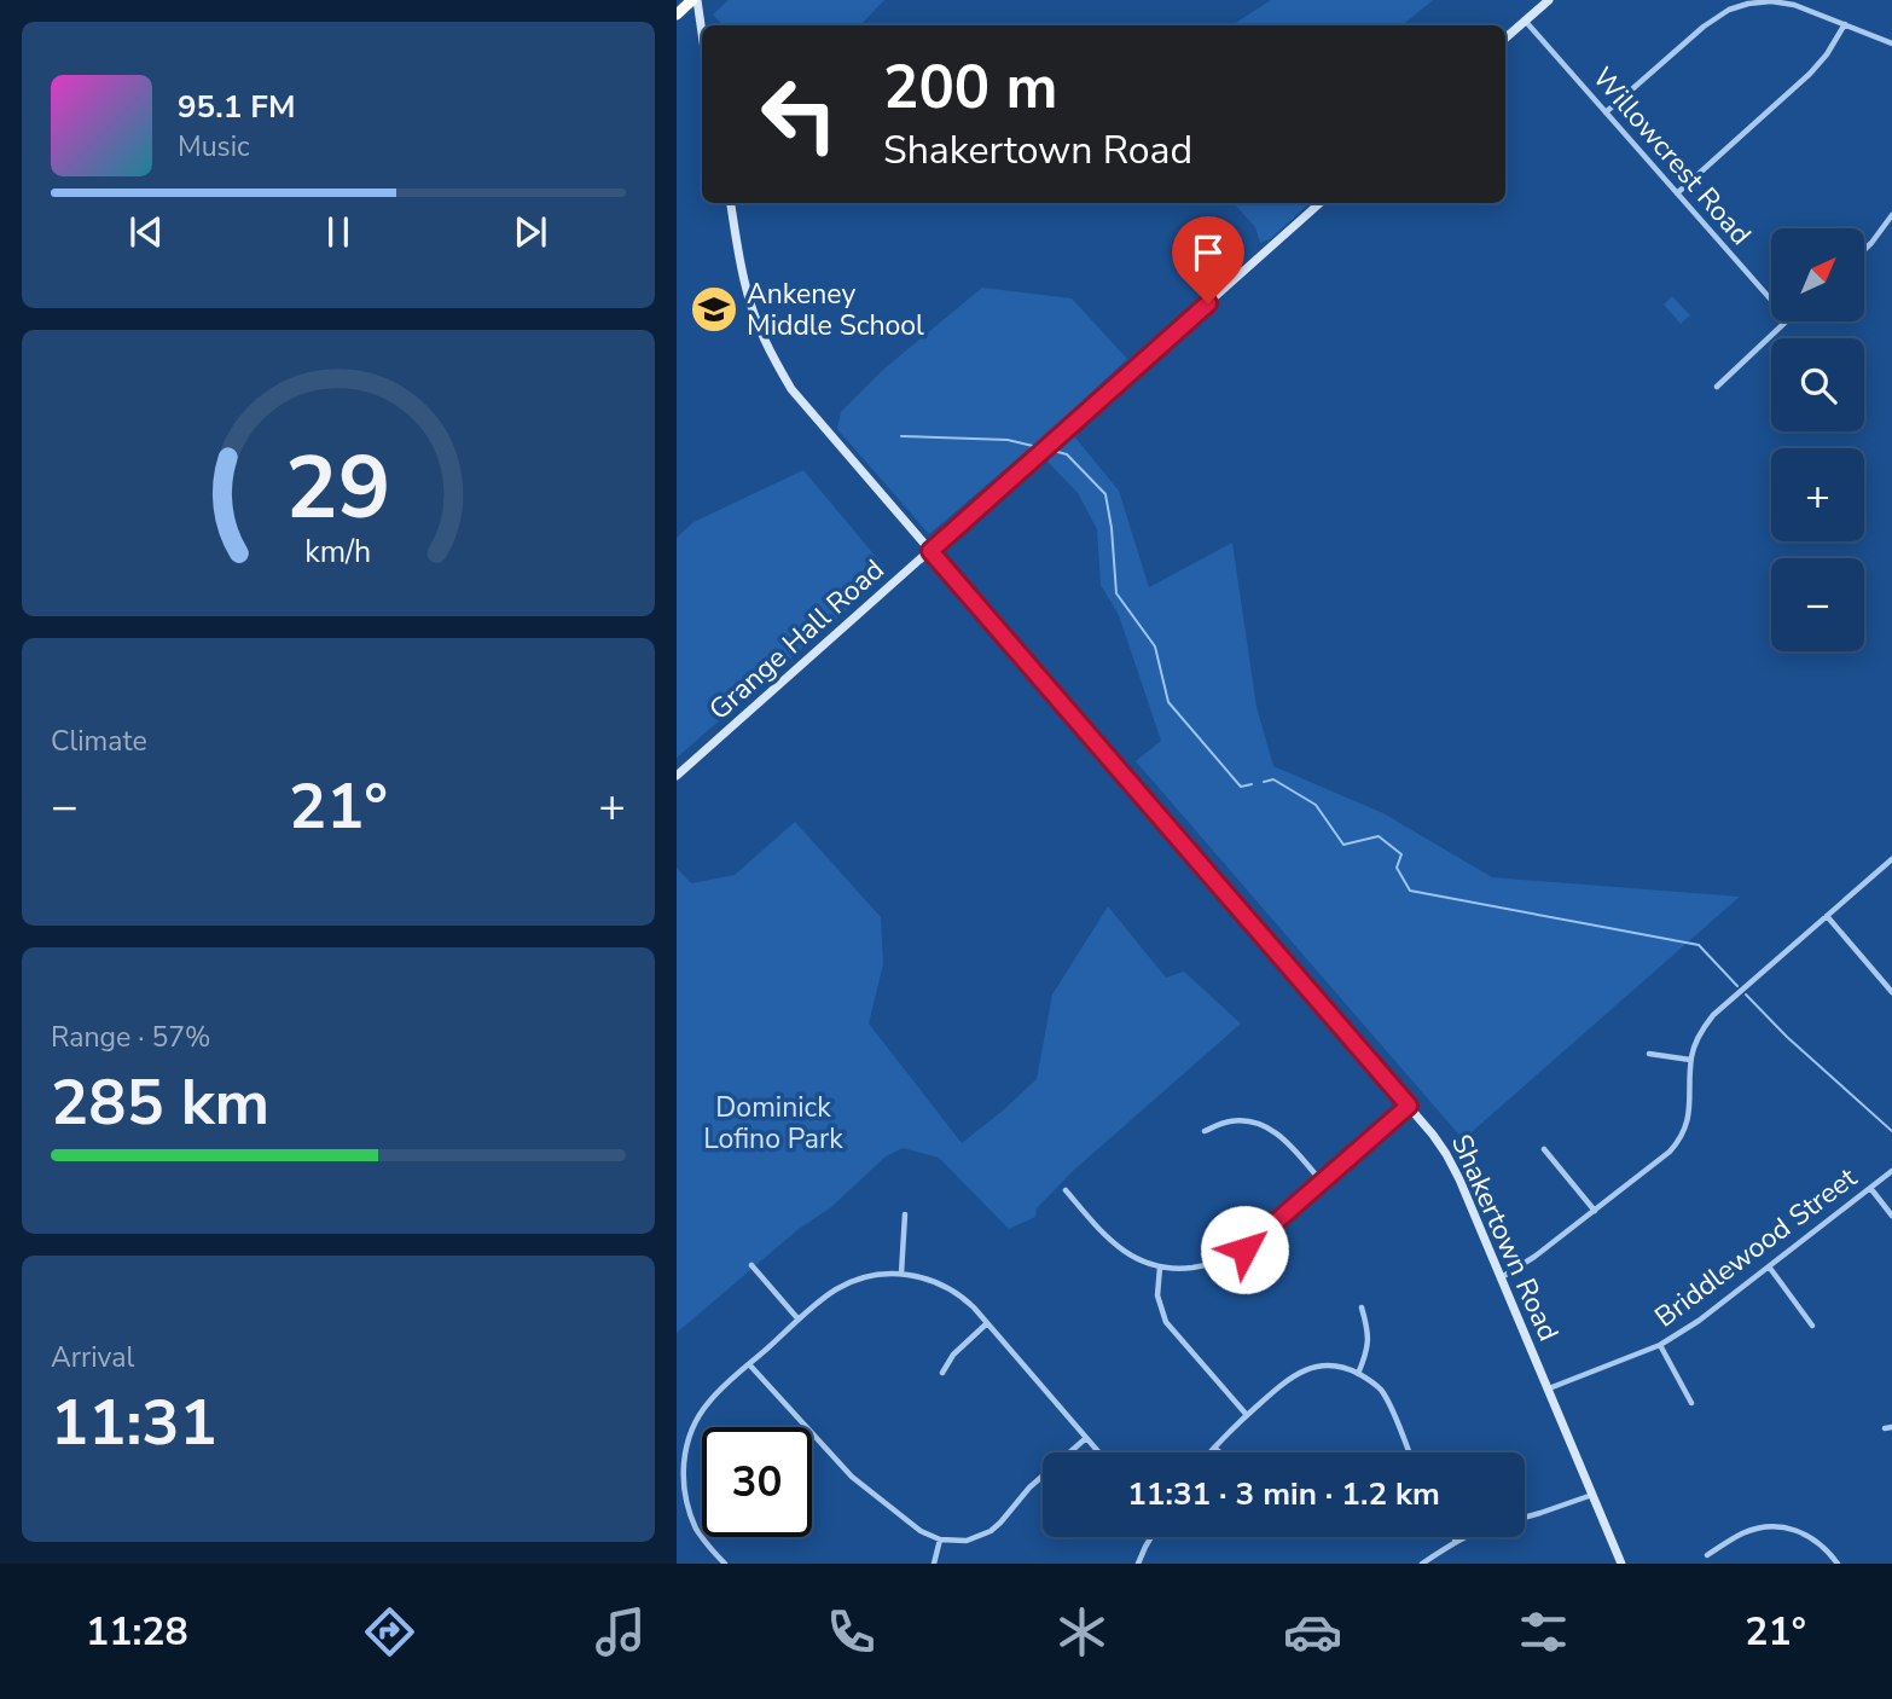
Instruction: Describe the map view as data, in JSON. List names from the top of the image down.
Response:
{
  "streets": {
    "street": [
      "Willowcrest Road",
      "Grange Hall Road",
      "Shakertown Road",
      "Briddlewood Street"
    ]
  },
  "crossings": [
    ["Grange Hall Road", "Shakertown Road"],
    ["Shakertown Road", "Briddlewood Street"]
  ],
  "parks": ["Dominick Lofino Park"],
  "places": {
    "school or university": ["Ankeney Middle School"]
  },
  "north": "top right",
  "page": {
    "turn": ["200 m", "Shakertown Road"],
    "song": ["95.1 FM", "Music"],
    "map_buttons": ["+", "−"],
    "tile": [
      "Climate",
      ["Range · 57%", "285 km"],
      ["Arrival", "11:31"]
    ],
    "heat": ["−", "21°", "+"],
    "limit": "30",
    "trip": "11:31 · 3 min · 1.2 km",
    "tabs": ["11:28", "21°"],
    "gauge": ["29", "km/h"]
  }
}
